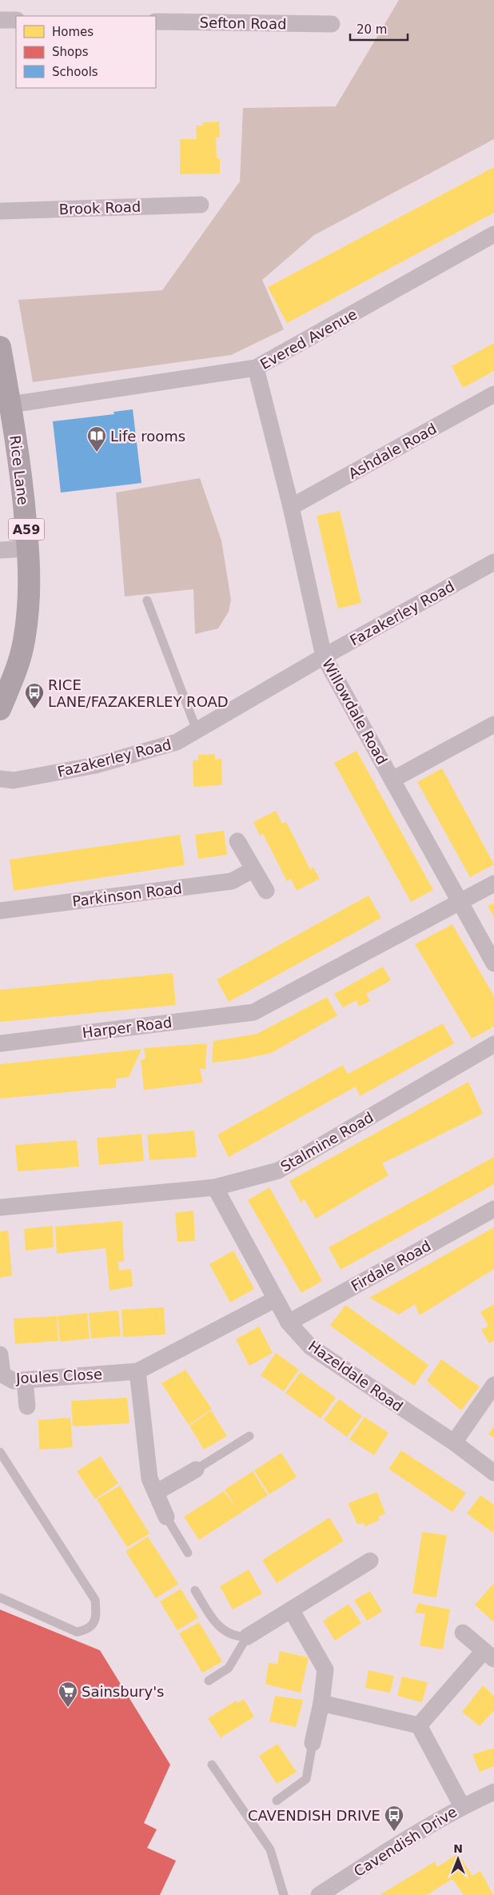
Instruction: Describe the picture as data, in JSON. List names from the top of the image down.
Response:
{
  "streets": {
    "highway": ["Rice Lane", "A59"],
    "street": [
      "Sefton Road",
      "Brook Road",
      "Evered Avenue",
      "Ashdale Road",
      "Fazakerley Road",
      "Willowdale Road",
      "Parkinson Road",
      "Harper Road",
      "Stalmine Road",
      "Firdale Road",
      "Joules Close",
      "Hazeldale Road",
      "Cavendish Drive"
    ]
  },
  "crossings": [
    ["Evered Avenue", "Rice Lane"],
    ["Evered Avenue", "Willowdale Road"],
    ["Ashdale Road", "Willowdale Road"],
    ["Fazakerley Road", "Willowdale Road"],
    ["Willowdale Road", "Harper Road"],
    ["Stalmine Road", "Hazeldale Road"],
    ["Firdale Road", "Hazeldale Road"],
    ["Joules Close", "Hazeldale Road"]
  ],
  "places": {
    "library": ["Life rooms"],
    "bus stop": ["RICE LANE/FAZAKERLEY ROAD", "CAVENDISH DRIVE"],
    "supermarket": ["Sainsbury's"]
  },
  "legend": ["Homes", "Shops", "Schools"],
  "scale_bar": "20 m",
  "north": "top"
}
